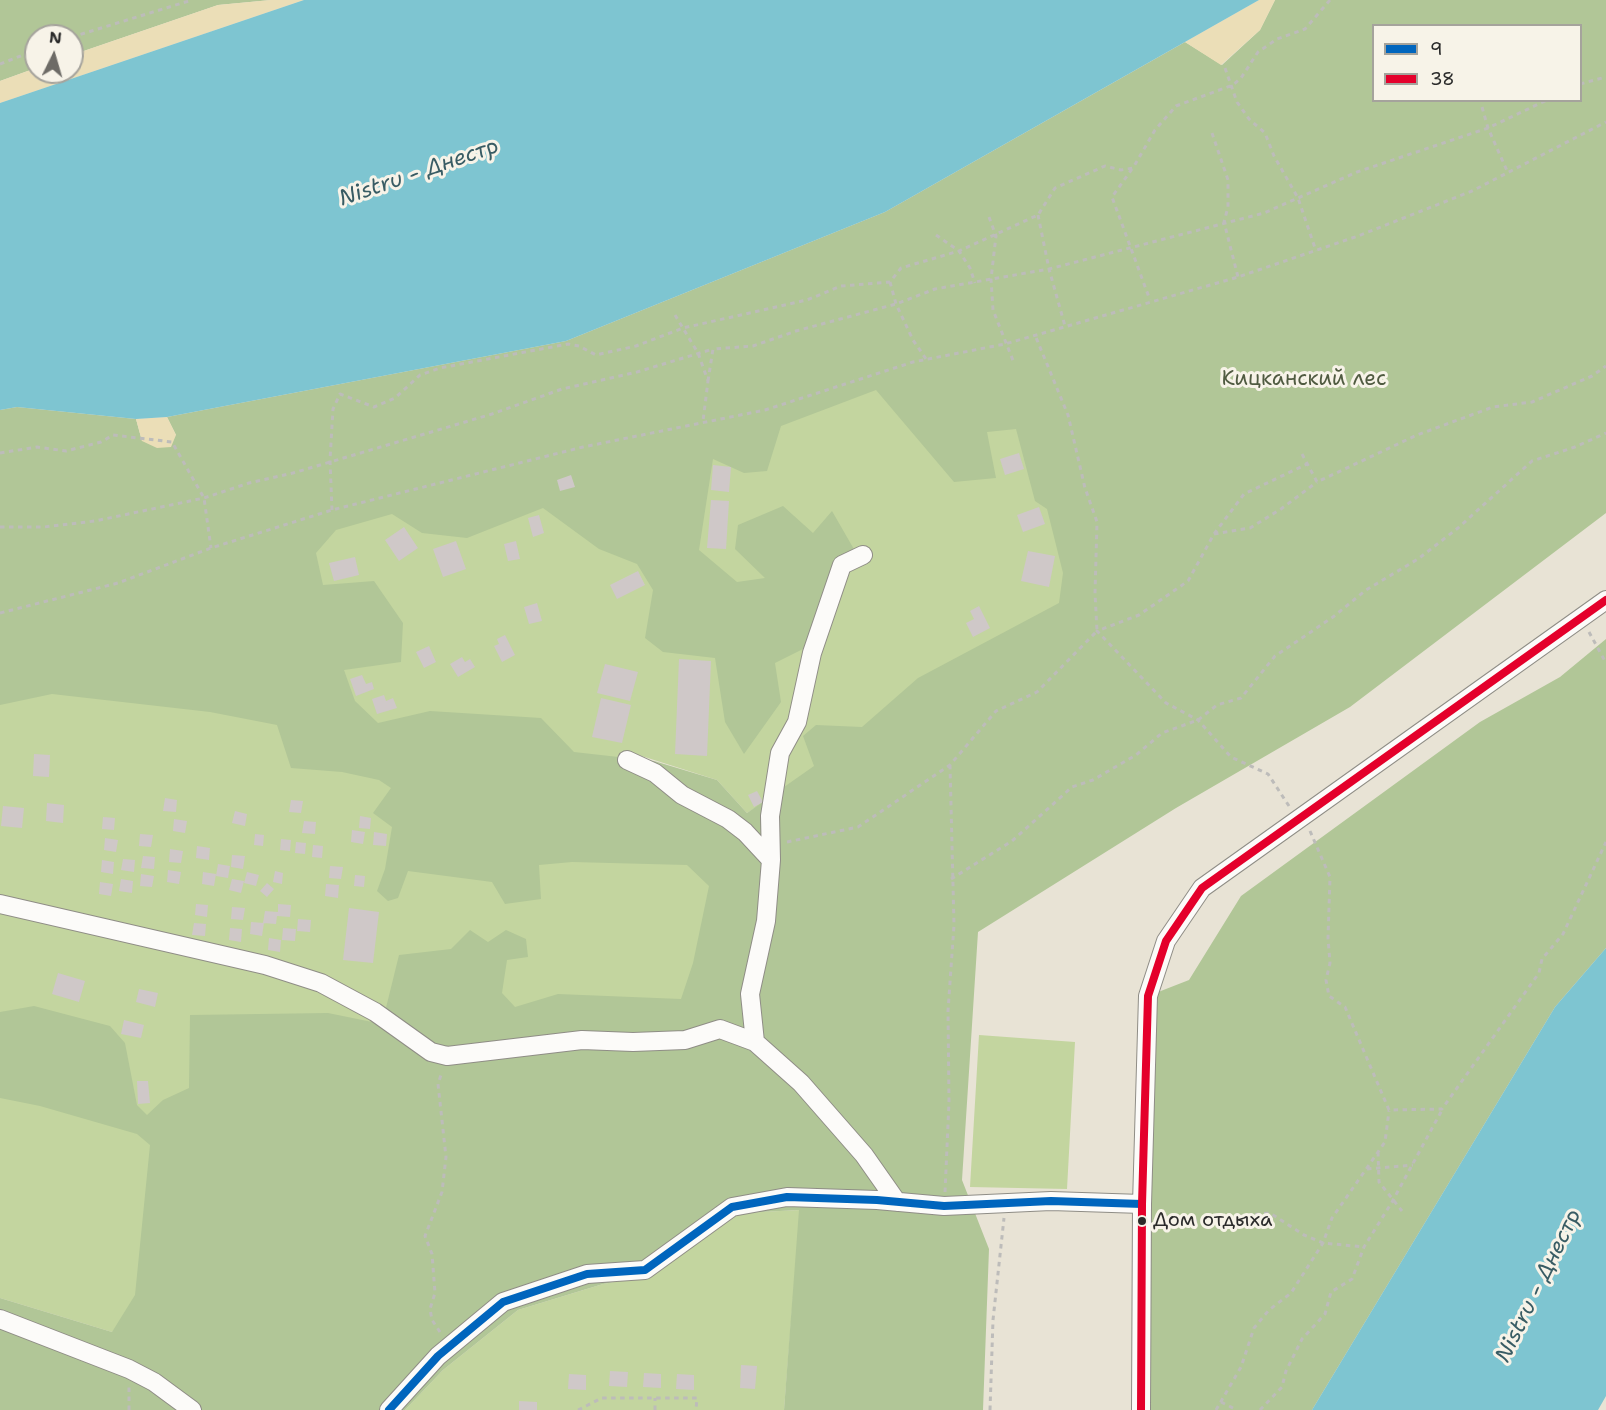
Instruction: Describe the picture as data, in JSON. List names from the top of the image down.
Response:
{
  "water": ["Nistru - Днестр"],
  "parks": ["Кицканский лес"],
  "places": ["Дом отдыха"],
  "lines": ["transit line 38", "transit line 9"],
  "legend": ["9", "38"],
  "north": "top"
}
